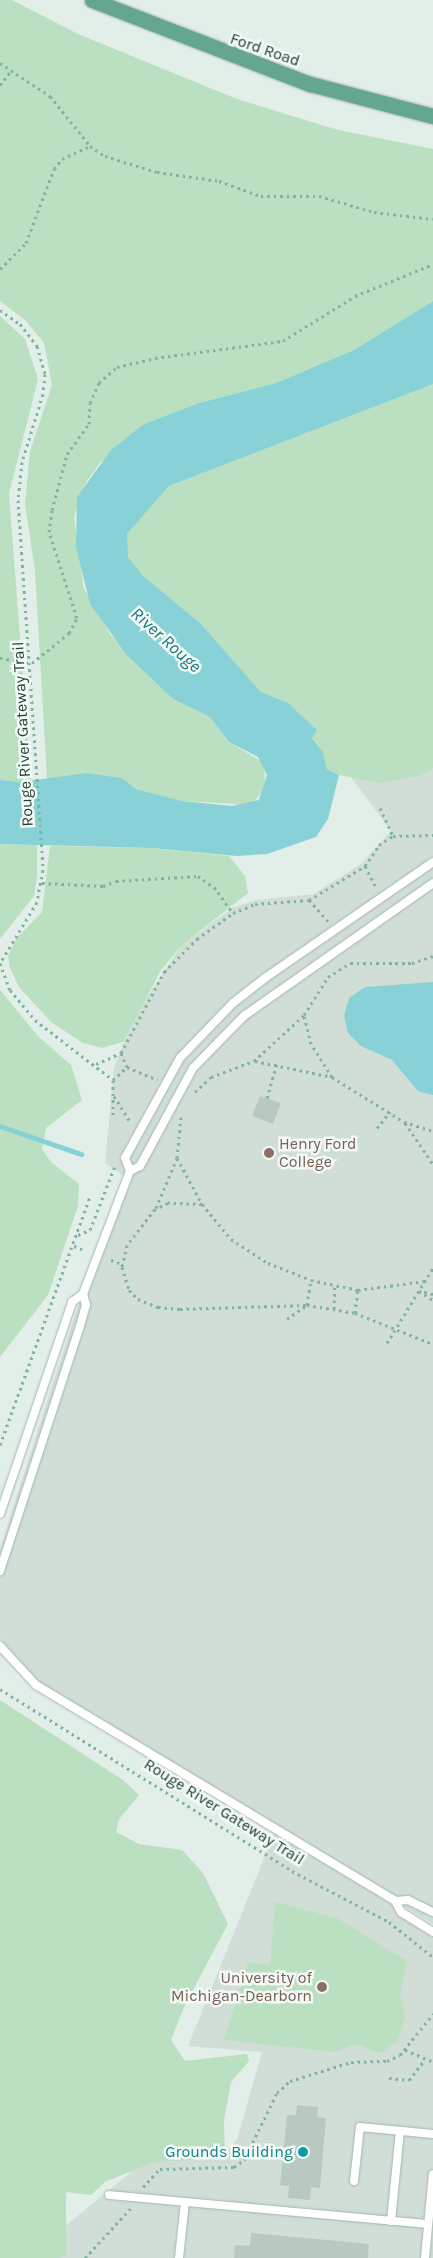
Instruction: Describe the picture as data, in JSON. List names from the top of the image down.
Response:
{
  "streets": {
    "main road": ["Ford Road"],
    "path": ["Rouge River Gateway Trail"]
  },
  "water": ["River Rouge"],
  "places": ["Henry Ford College", "University of Michigan-Dearborn", "Grounds Building"]
}
